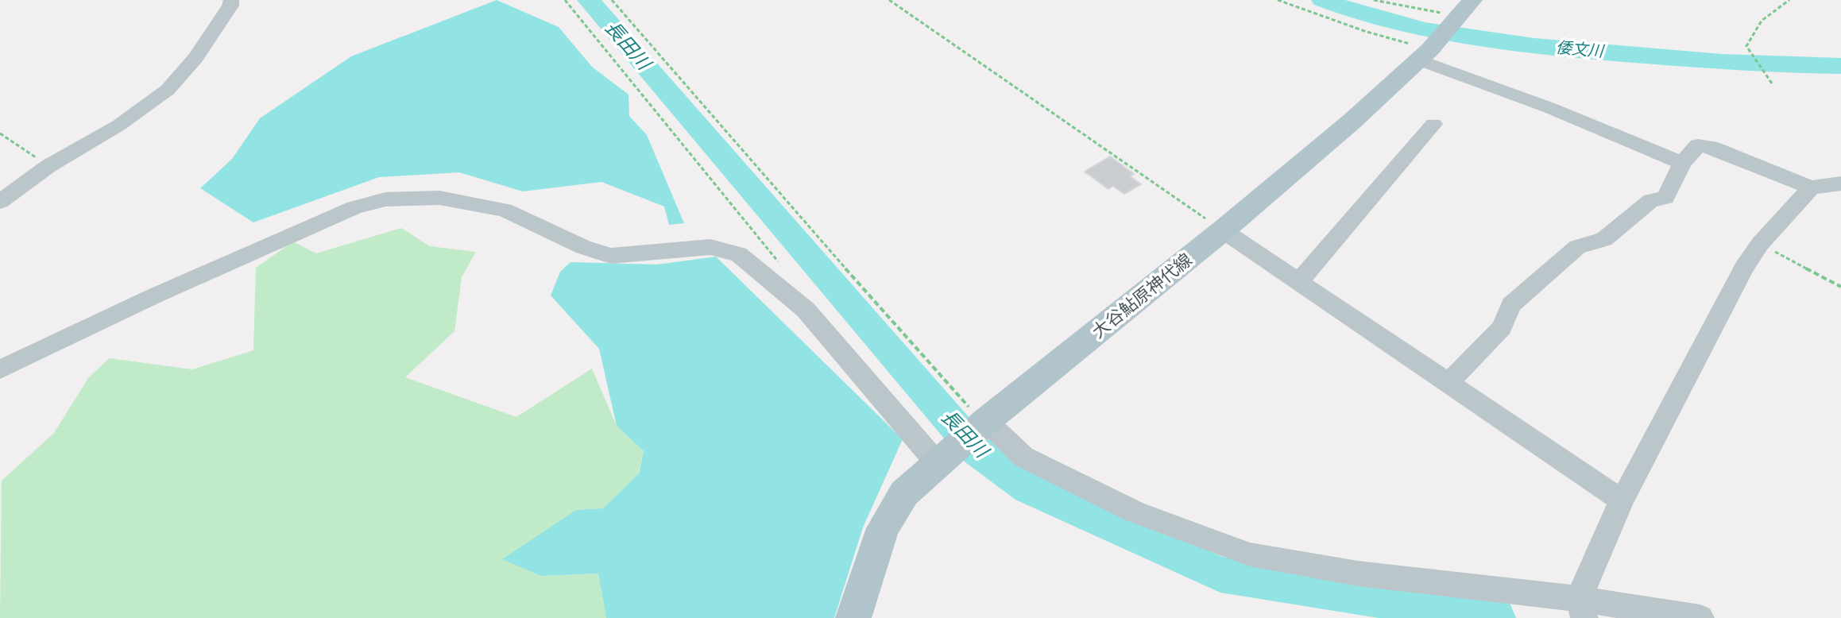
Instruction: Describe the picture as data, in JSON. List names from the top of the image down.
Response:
{
  "streets": {
    "main road": ["大谷鮎原神代線"]
  },
  "water": ["長田川", "倭文川"]
}
